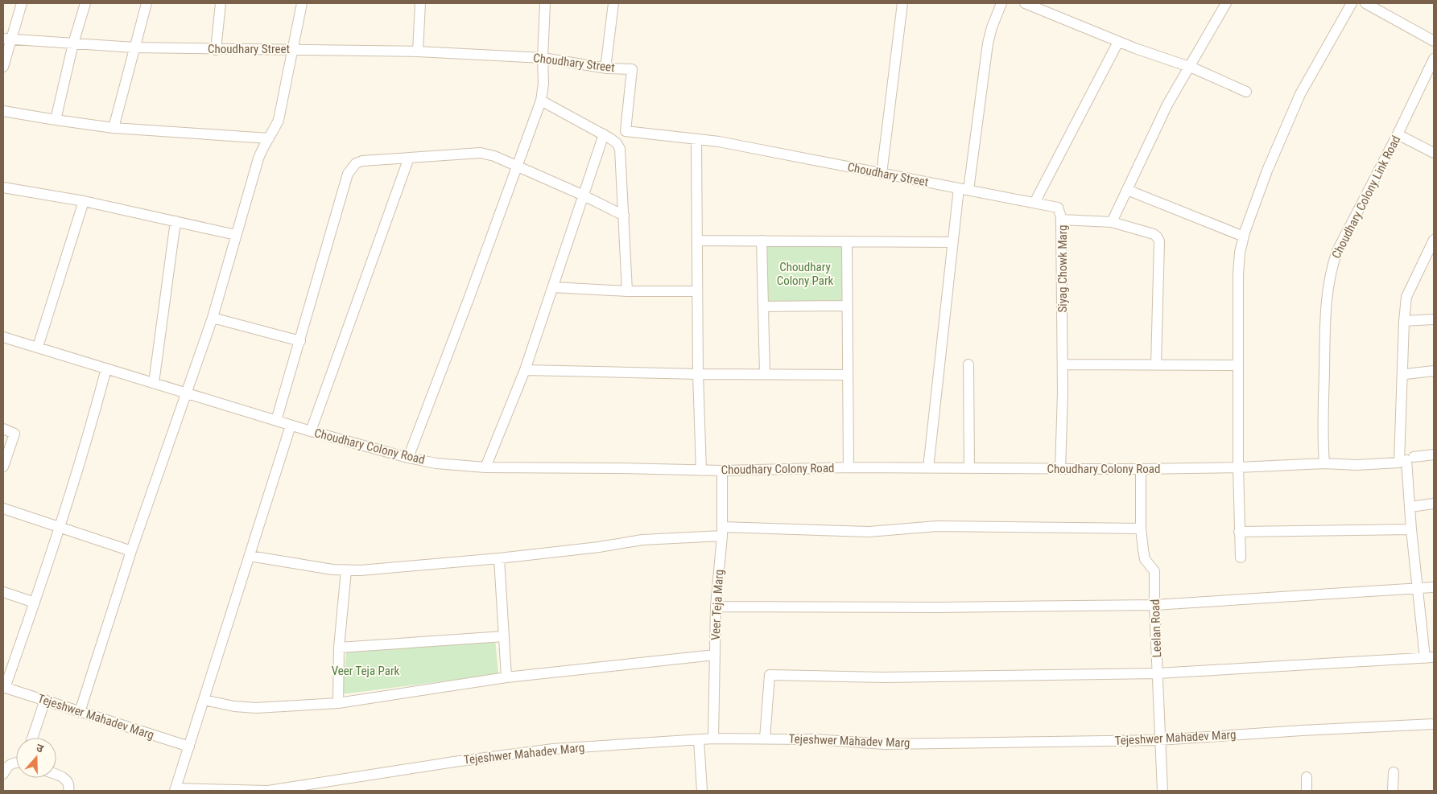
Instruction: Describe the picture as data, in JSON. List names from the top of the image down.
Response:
{
  "streets": {
    "street": [
      "Choudhary Street",
      "Choudhary Colony Link Road",
      "Siyag Chowk Marg",
      "Choudhary Colony Road",
      "Veer Teja Marg",
      "Leelan Road",
      "Tejeshwer Mahadev Marg"
    ]
  },
  "crossings": [
    ["Choudhary Street", "Siyag Chowk Marg"],
    ["Choudhary Colony Link Road", "Choudhary Colony Road"],
    ["Siyag Chowk Marg", "Choudhary Colony Road"],
    ["Choudhary Colony Road", "Veer Teja Marg"],
    ["Choudhary Colony Road", "Leelan Road"],
    ["Veer Teja Marg", "Tejeshwer Mahadev Marg"],
    ["Leelan Road", "Tejeshwer Mahadev Marg"]
  ],
  "parks": ["Choudhary Colony Park", "Veer Teja Park"],
  "north": "top"
}
